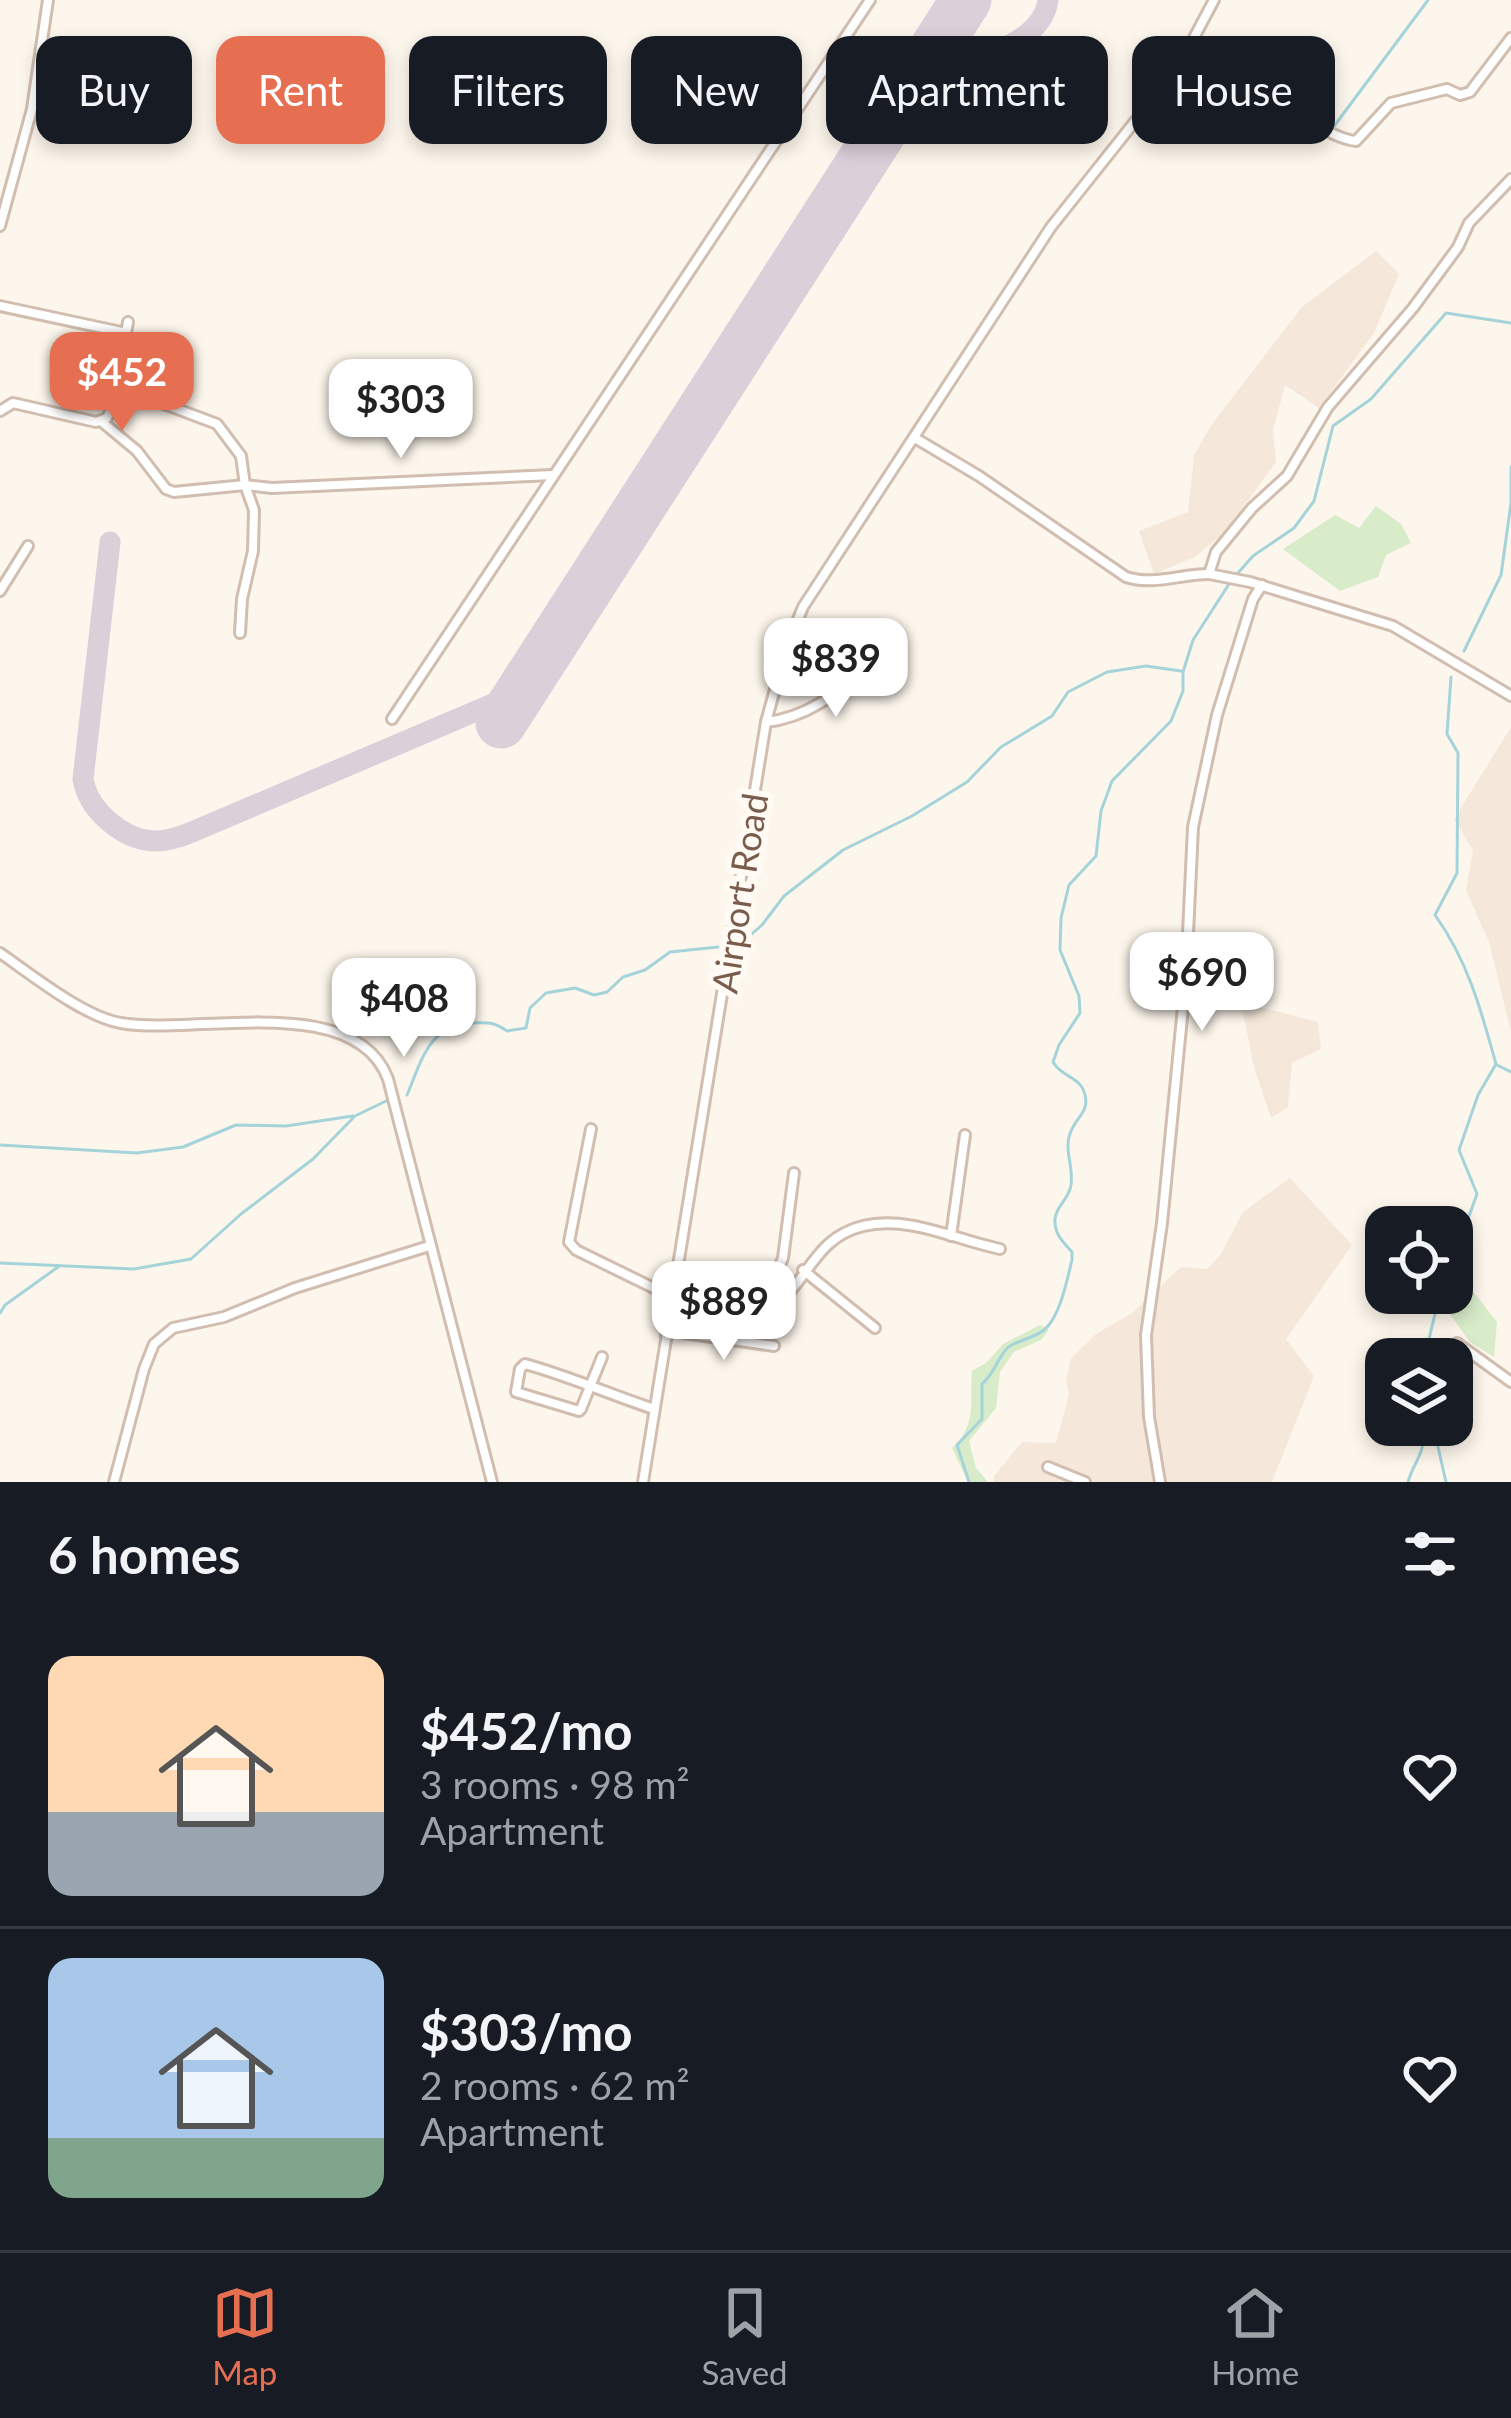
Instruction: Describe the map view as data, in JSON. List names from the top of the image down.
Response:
{
  "streets": {
    "street": ["Airport Road"]
  },
  "page": {
    "chip": [
      "Buy",
      "Rent",
      "Filters",
      "New",
      "Apartment",
      "House"
    ],
    "price": [
      "$452",
      "$303",
      "$839",
      "$690",
      "$408",
      "$889"
    ],
    "heading": "6 homes",
    "list": [
      {
        "name": "$452/mo",
        "note": "3 rooms · 98 m² · Apartment"
      },
      {
        "name": "$303/mo",
        "note": "2 rooms · 62 m² · Apartment"
      }
    ],
    "tabs": ["Map", "Saved", "Home"]
  }
}
